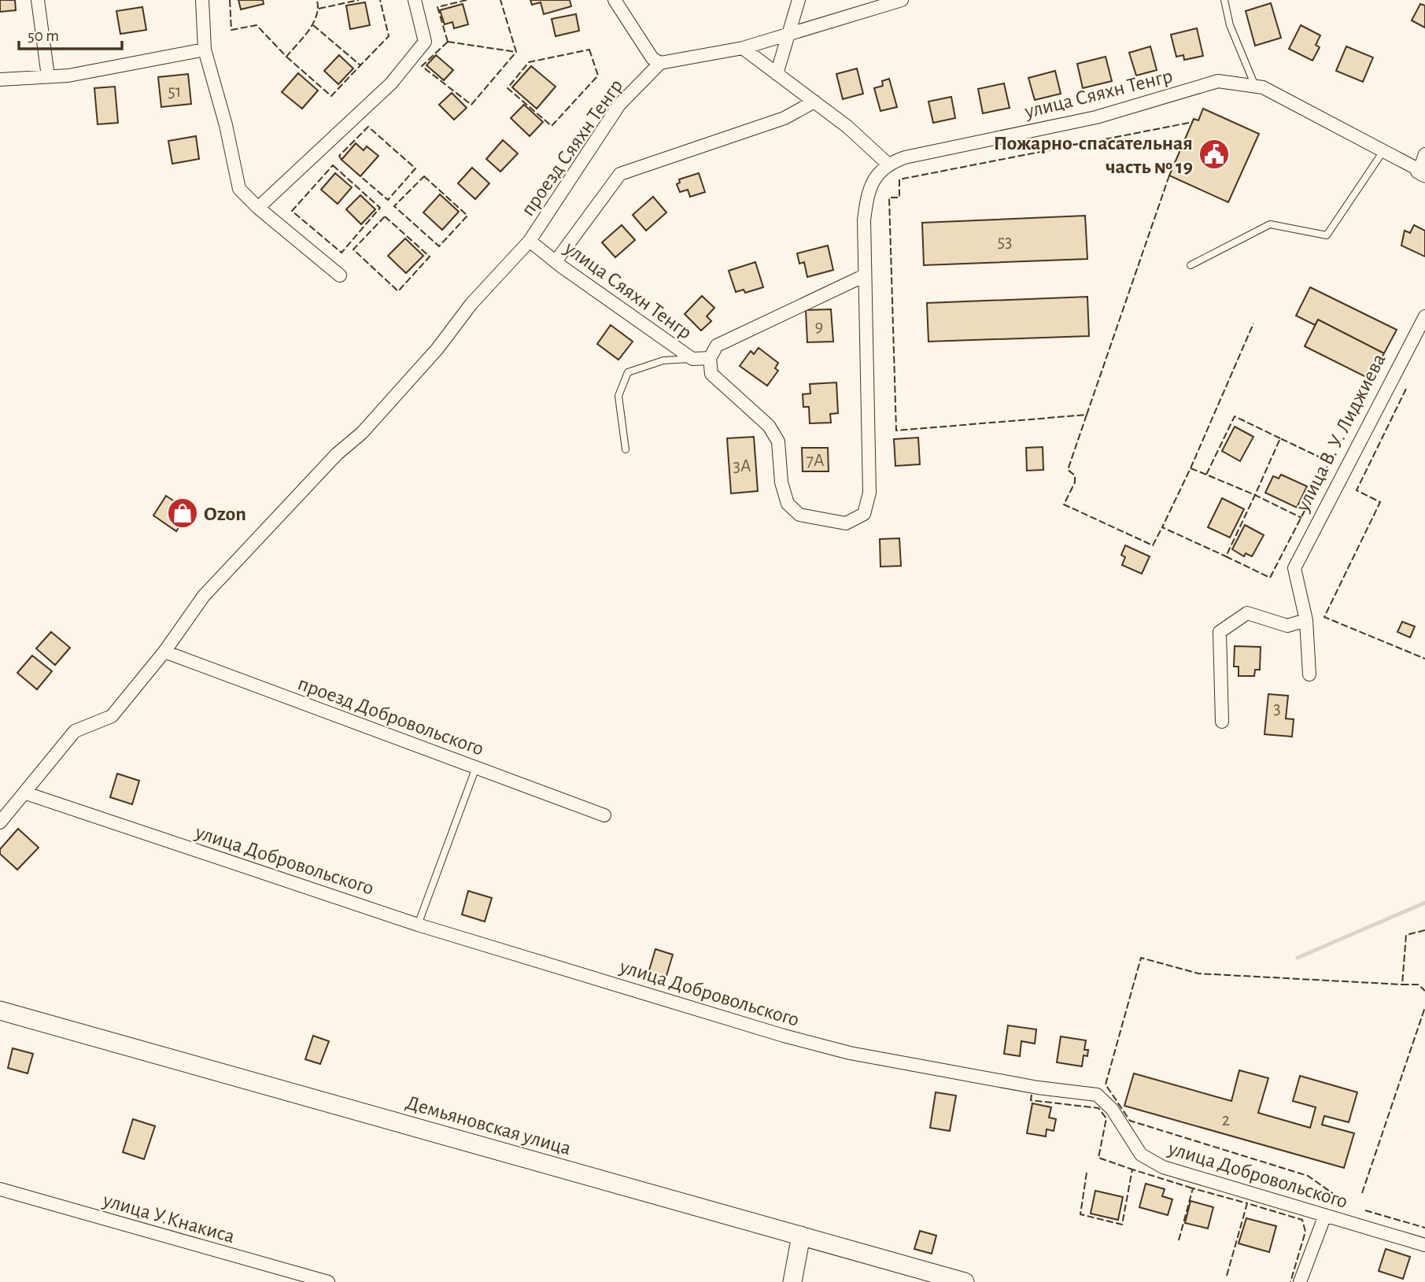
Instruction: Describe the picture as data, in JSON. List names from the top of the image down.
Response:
{
  "streets": {
    "street": [
      "улица Сяяхн Тенгр",
      "проезд Сяяхн Тенгр",
      "улица В. У. Лиджиева",
      "проезд Добровольского",
      "улица Добровольского",
      "Демьяновская улица",
      "улица У.Кнакиса"
    ]
  },
  "crossings": [
    ["улица Сяяхн Тенгр", "проезд Сяяхн Тенгр"],
    ["проезд Сяяхн Тенгр", "проезд Добровольского"],
    ["проезд Сяяхн Тенгр", "улица Добровольского"]
  ],
  "places": {
    "public building": ["Пожарно-спасательная часть № 19"],
    "shop": ["Ozon"]
  },
  "house_numbers": [
    "51",
    "53",
    "9",
    "7А",
    "3А",
    "3",
    "2"
  ],
  "scale_bar": "50 m"
}
